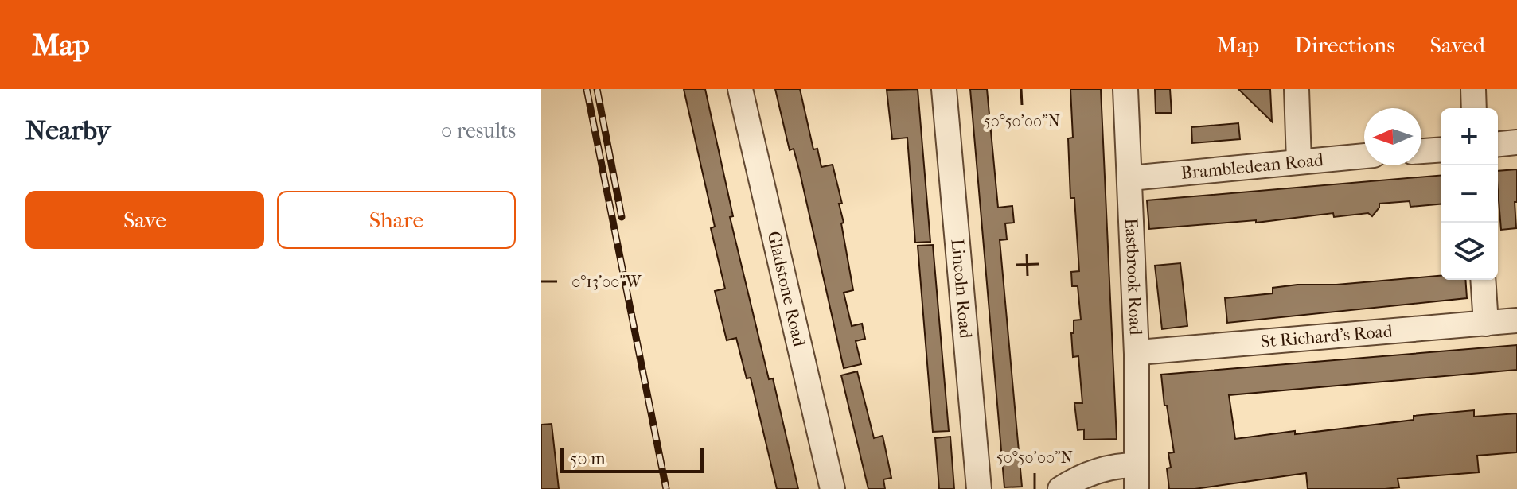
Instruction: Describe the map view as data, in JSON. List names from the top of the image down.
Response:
{
  "streets": {
    "street": [
      "Brambledean Road",
      "Eastbrook Road",
      "Lincoln Road",
      "Gladstone Road",
      "St Richard's Road"
    ]
  },
  "crossings": [
    ["Brambledean Road", "Eastbrook Road"],
    ["Eastbrook Road", "St Richard's Road"]
  ],
  "scale_bar": "50 m",
  "north": "left",
  "page": {
    "header": "Map",
    "nav": ["Map", "Directions", "Saved"],
    "heading": ["Nearby", "0 results"],
    "map_buttons": ["+", "−"],
    "buttons": ["Save", "Share"],
    "scale": "50 m"
  },
  "coordinates": ["50°50'00\"N", "0°13'00\"W"]
}
